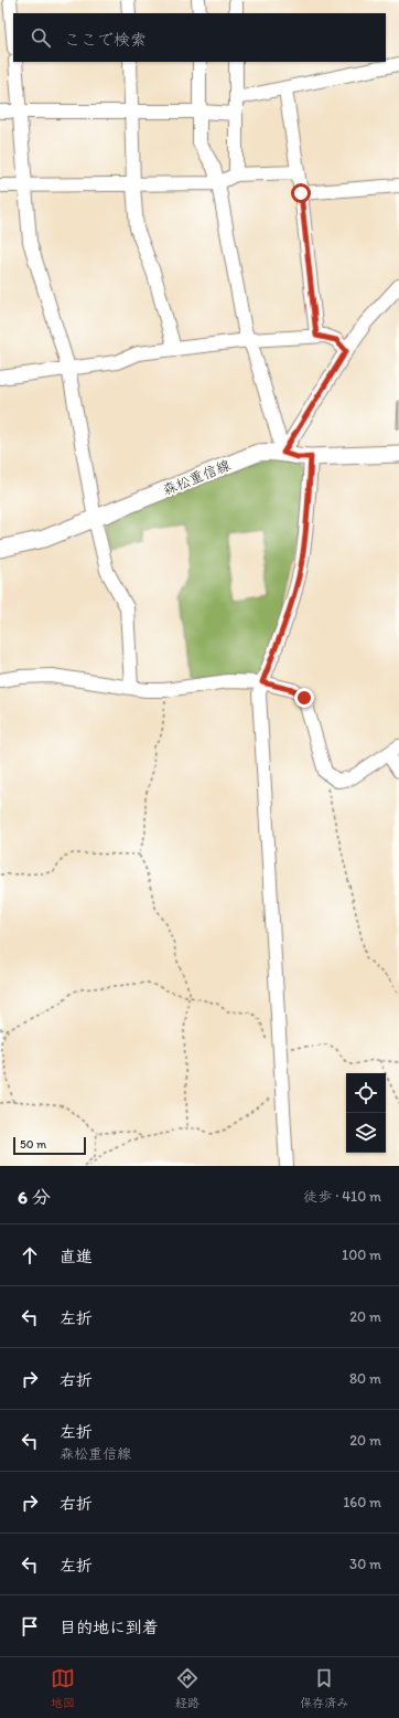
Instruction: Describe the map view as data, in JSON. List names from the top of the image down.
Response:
{
  "streets": {
    "main road": ["森松重信線"]
  },
  "scale_bar": "50 m",
  "page": {
    "search": "ここで検索",
    "scale": "50 m",
    "heading": ["6 分", "徒歩 · 410 m"],
    "list": [
      ["直進", "100 m"],
      ["左折", "20 m"],
      ["右折", "80 m"],
      ["左折", "森松重信線", "20 m"],
      ["右折", "160 m"],
      ["左折", "30 m"],
      "目的地に到着"
    ],
    "nav": ["地図", "経路", "保存済み"]
  }
}
